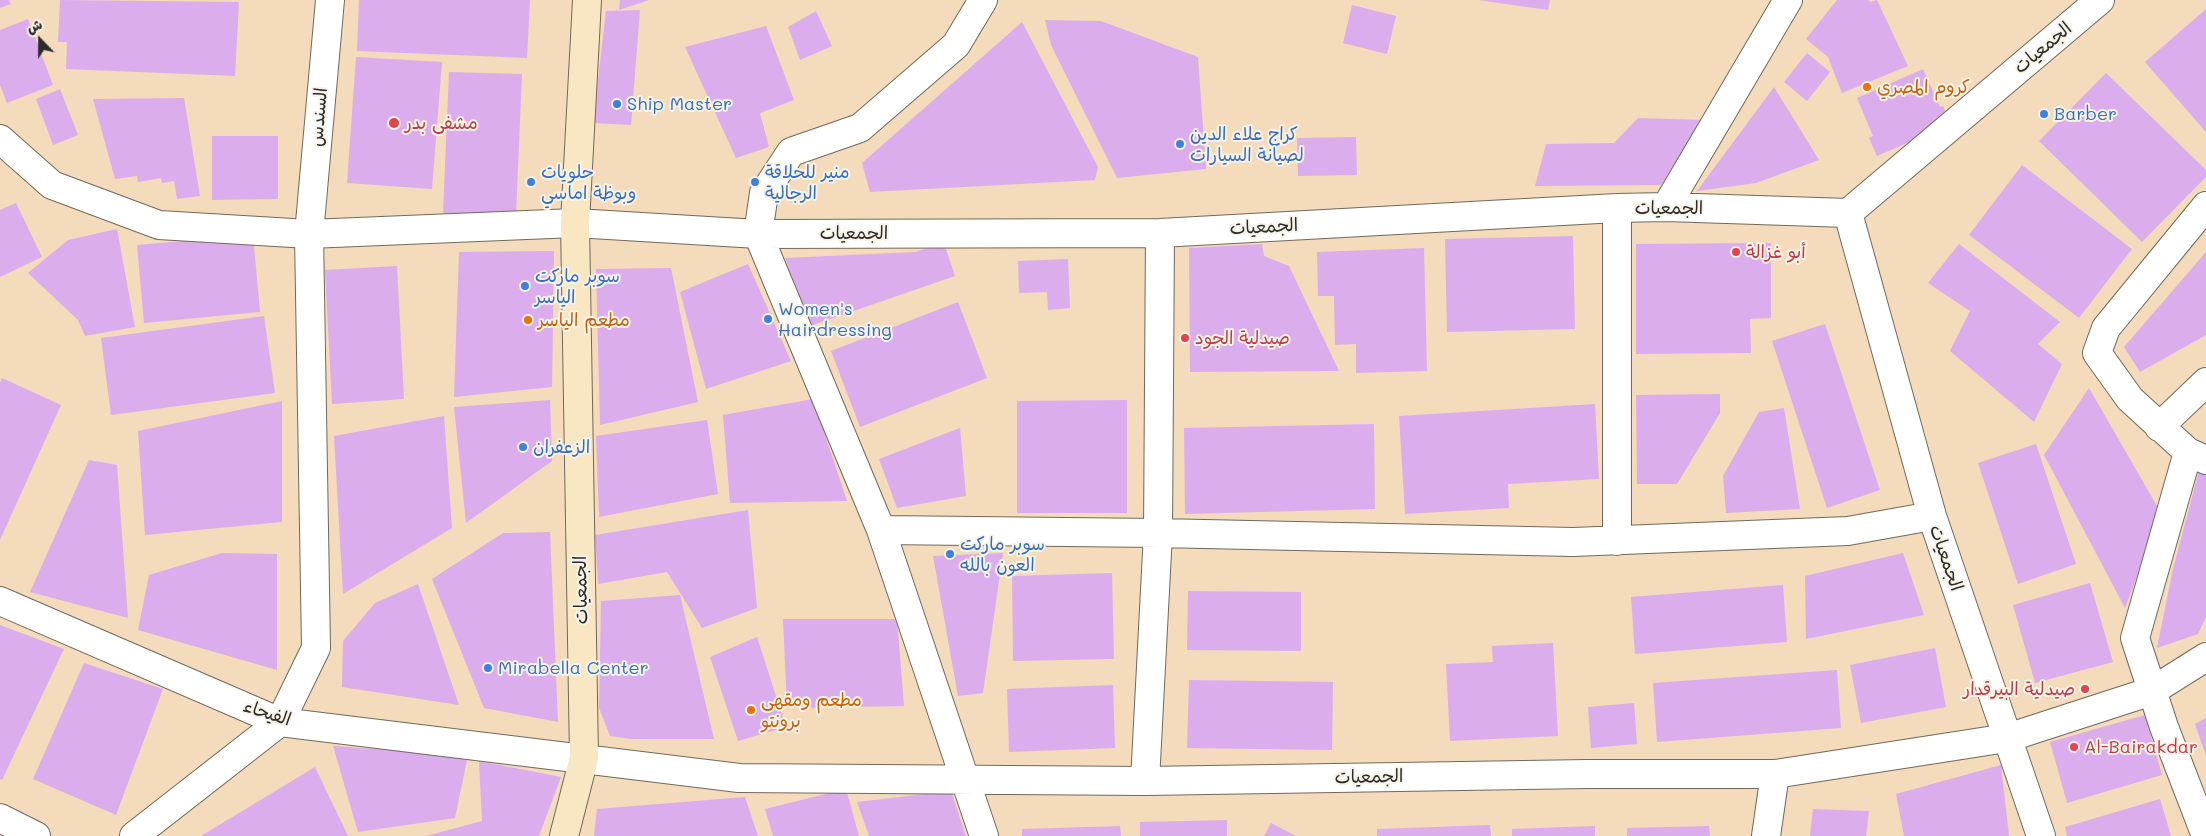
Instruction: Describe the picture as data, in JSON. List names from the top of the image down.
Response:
{
  "streets": {
    "main road": ["الجمعيات"],
    "street": ["السندس", "الفيحاء"]
  },
  "crossings": [
    ["الجمعيات", "الفيحاء"],
    ["السندس", "الفيحاء"]
  ],
  "places": [
    "كروم المصري",
    "Ship Master",
    "Barber",
    "مشفى بدر",
    "كراج علاء الدين لصيانة السيارات",
    "حلويات وبوظة اماسي",
    "منير للحلاقة الرجالية",
    "أبو غزالة",
    "سوبر ماركت الياسر",
    "Women's Hairdressing",
    "مطعم الياسر",
    "صيدلية الجود",
    "الزعفران",
    "سوبر ماركت العون بالله",
    "Mirabella Center",
    "صيدلية البيرقدار",
    "مطعم ومقهى برونتو",
    "Al-Bairakdar"
  ],
  "north": "top"
}
